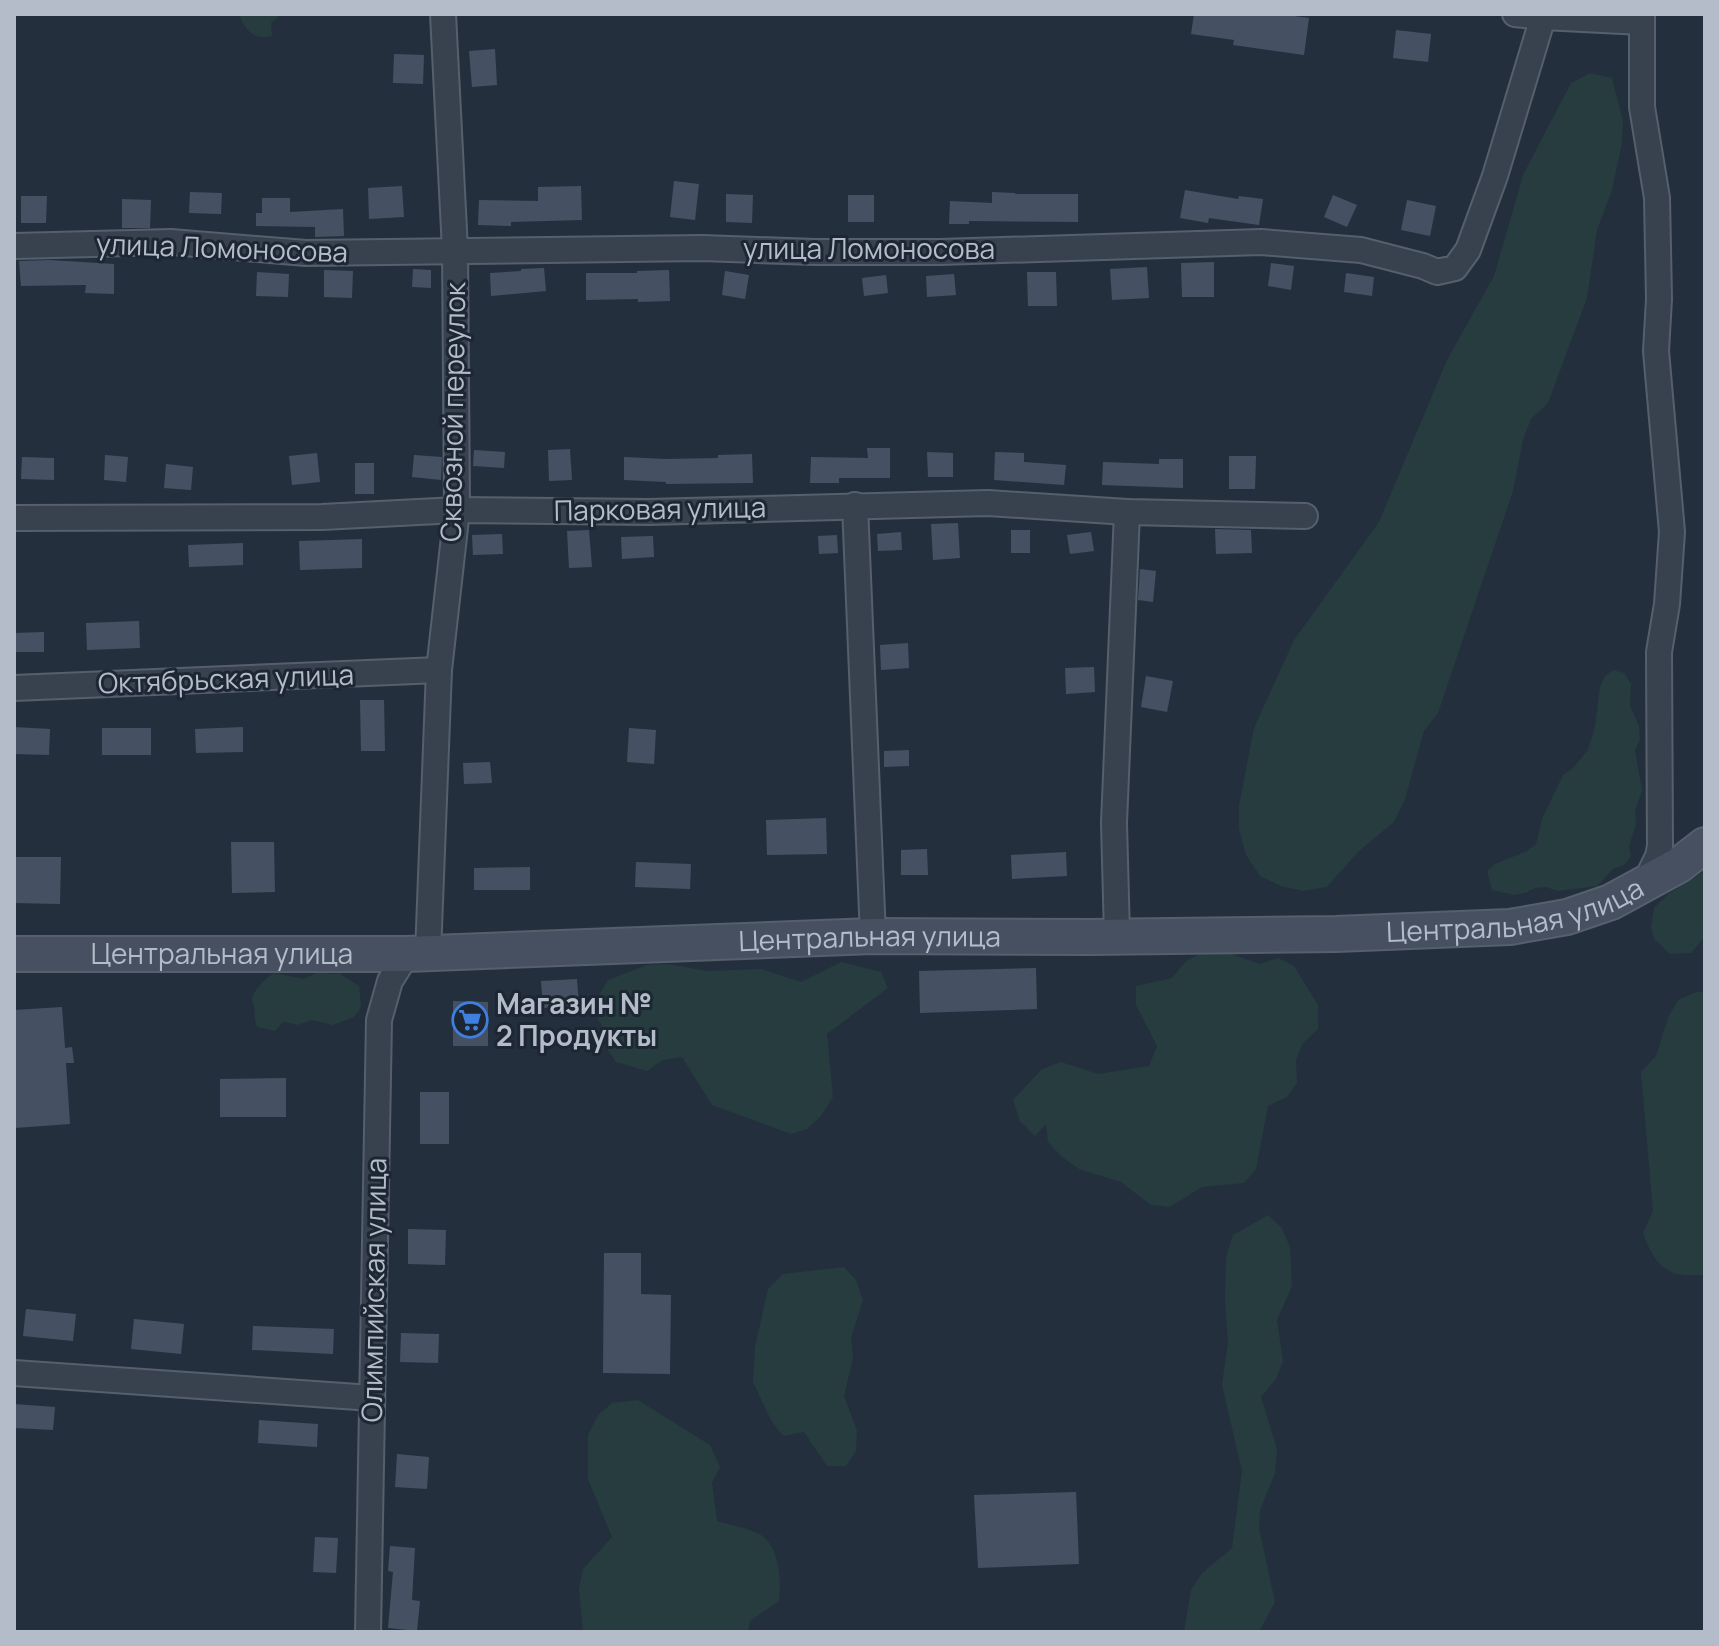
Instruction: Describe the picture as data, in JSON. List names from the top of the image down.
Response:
{
  "streets": {
    "street": [
      "улица Ломоносова",
      "Сквозной переулок",
      "Парковая улица",
      "Октябрьская улица",
      "Центральная улица",
      "Олимпийская улица"
    ]
  },
  "crossings": [
    ["улица Ломоносова", "Сквозной переулок"],
    ["Сквозной переулок", "Парковая улица"],
    ["Сквозной переулок", "Октябрьская улица"],
    ["Сквозной переулок", "Центральная улица"],
    ["Сквозной переулок", "Олимпийская улица"],
    ["Центральная улица", "Олимпийская улица"]
  ],
  "places": {
    "supermarket": ["Магазин № 2 Продукты"]
  }
}
